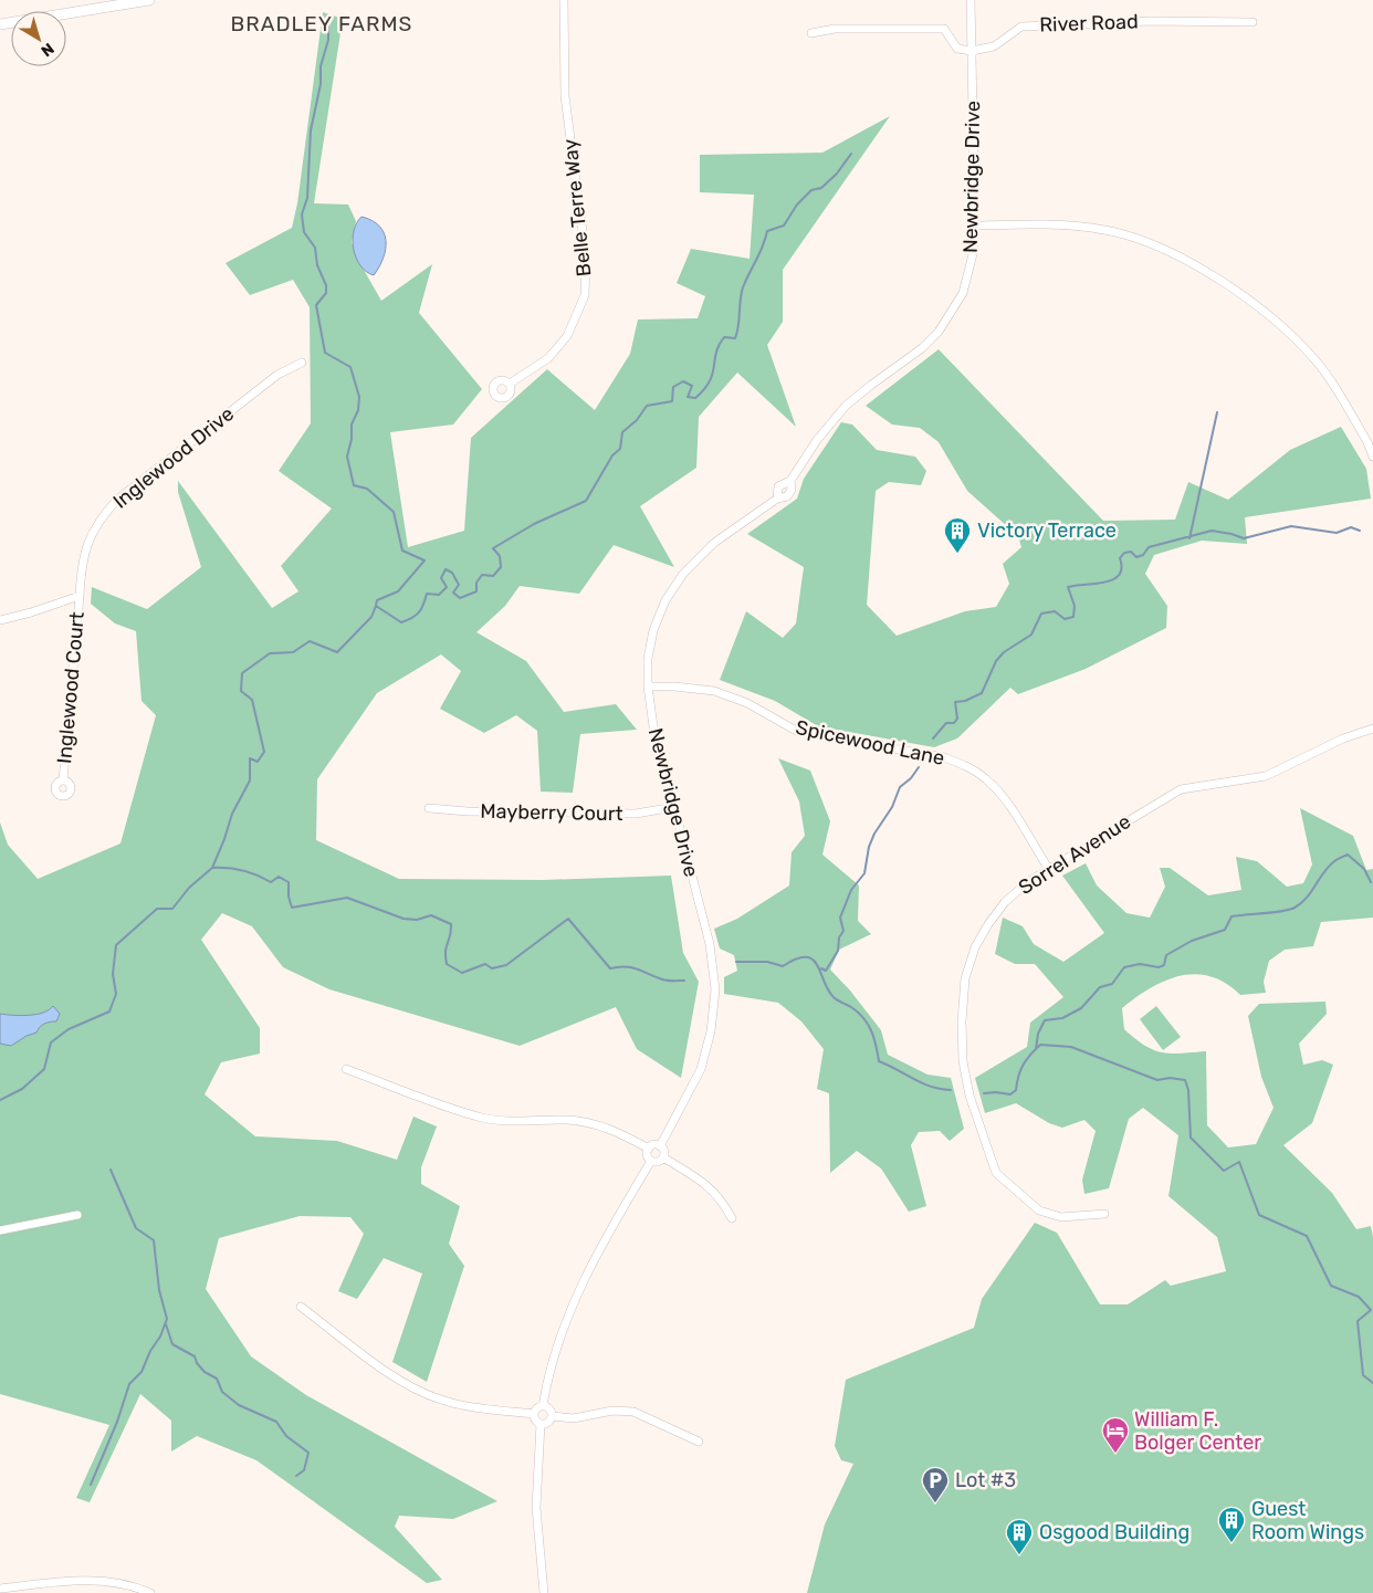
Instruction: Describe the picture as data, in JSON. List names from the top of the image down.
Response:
{
  "streets": {
    "street": [
      "River Road",
      "Newbridge Drive",
      "Belle Terre Way",
      "Inglewood Drive",
      "Inglewood Court",
      "Spicewood Lane",
      "Mayberry Court",
      "Sorrel Avenue"
    ]
  },
  "crossings": [
    ["River Road", "Newbridge Drive"],
    ["Newbridge Drive", "Spicewood Lane"],
    ["Newbridge Drive", "Mayberry Court"],
    ["Inglewood Drive", "Inglewood Court"],
    ["Spicewood Lane", "Sorrel Avenue"]
  ],
  "districts": ["BRADLEY FARMS"],
  "places": {
    "building": ["Victory Terrace", "Guest Room Wings", "Osgood Building"],
    "hotel": ["William F. Bolger Center"],
    "parking": ["Lot #3"]
  },
  "north": "bottom right"
}
